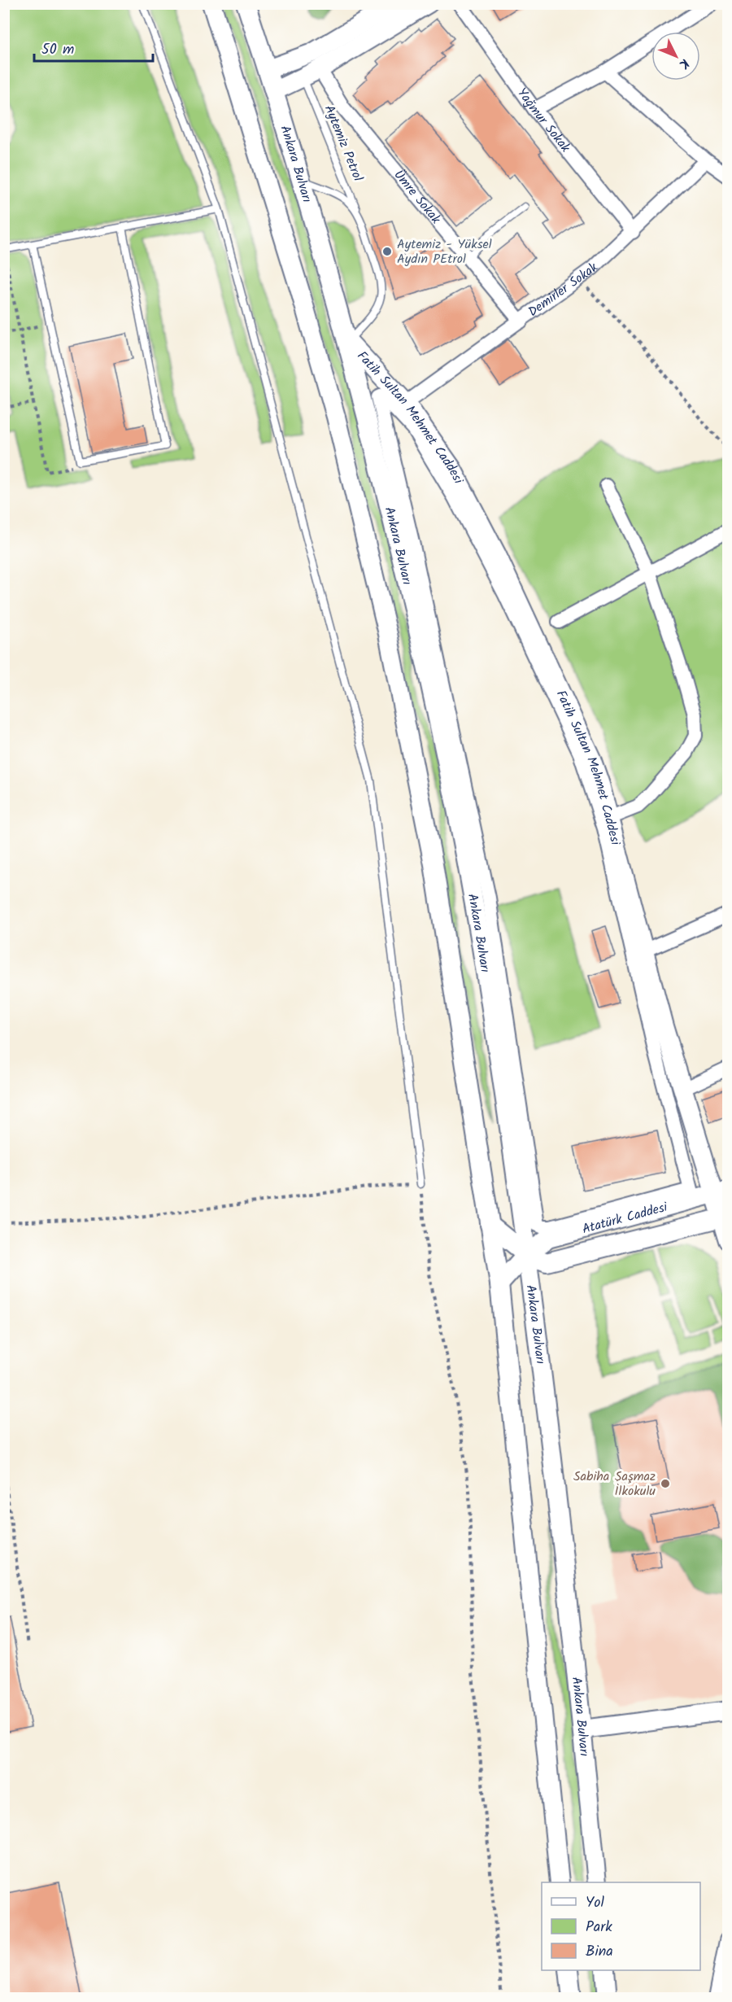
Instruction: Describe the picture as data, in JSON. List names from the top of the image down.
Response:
{
  "streets": {
    "main road": ["Ankara Bulvarı", "Fatih Sultan Mehmet Caddesi", "Atatürk Caddesi"],
    "street": ["Yağmur Sokak", "Ümre Sokak", "Demirler Sokak"],
    "lane": ["Aytemiz Petrol"]
  },
  "crossings": [
    ["Yağmur Sokak", "Demirler Sokak"],
    ["Aytemiz Petrol", "Ankara Bulvarı"],
    ["Aytemiz Petrol", "Ümre Sokak"],
    ["Aytemiz Petrol", "Fatih Sultan Mehmet Caddesi"],
    ["Ankara Bulvarı", "Fatih Sultan Mehmet Caddesi"],
    ["Ankara Bulvarı", "Atatürk Caddesi"],
    ["Ümre Sokak", "Demirler Sokak"],
    ["Demirler Sokak", "Fatih Sultan Mehmet Caddesi"],
    ["Fatih Sultan Mehmet Caddesi", "Atatürk Caddesi"]
  ],
  "places": ["Aytemiz - Yüksel Aydın PEtrol", "Sabiha Şaşmaz İlkokulu"],
  "legend": ["Yol", "Park", "Bina"],
  "scale_bar": "50 m",
  "north": "bottom right"
}
